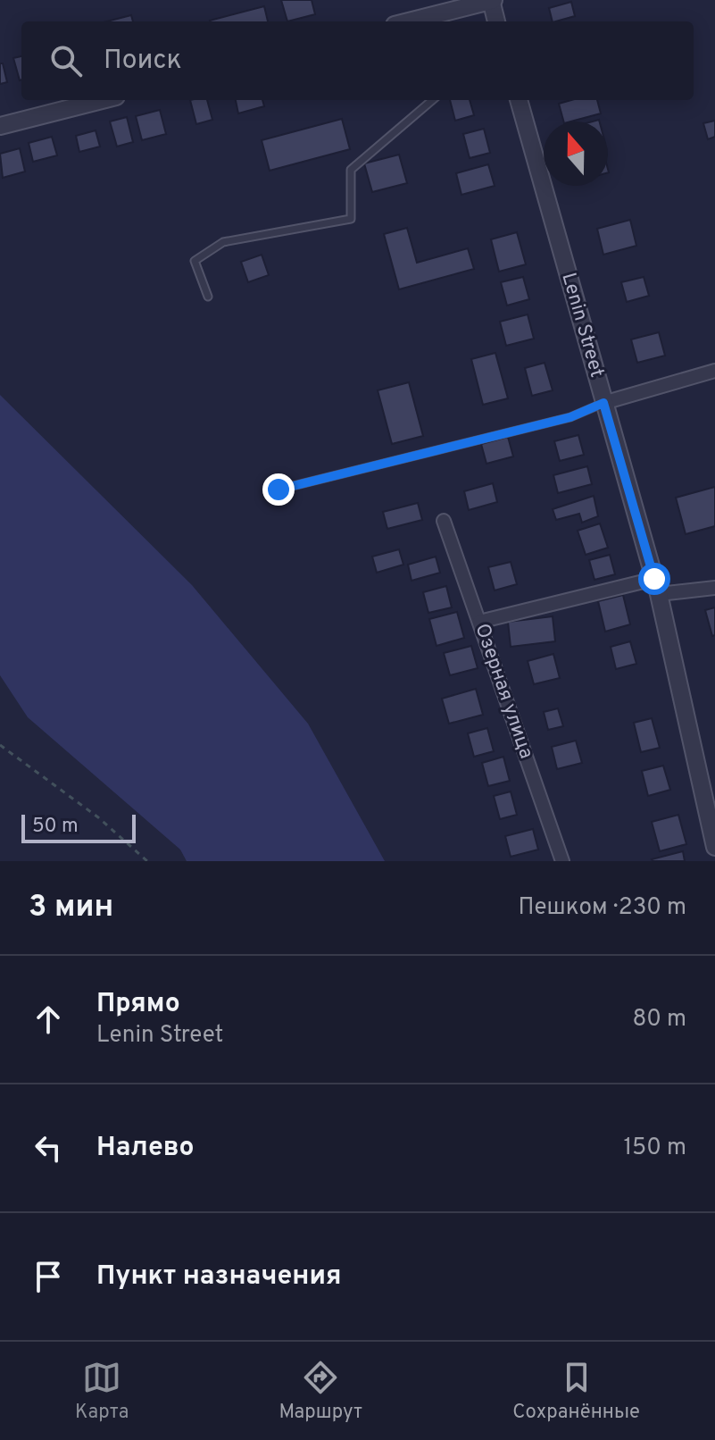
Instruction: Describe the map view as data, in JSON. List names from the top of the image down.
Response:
{
  "streets": {
    "street": ["Lenin Street", "Озерная улица"]
  },
  "scale_bar": "50 m",
  "north": "top",
  "page": {
    "search": "Поиск",
    "scale": "50 m",
    "heading": ["3 мин", "Пешком · 230 m"],
    "list": [
      ["Прямо", "Lenin Street", "80 m"],
      ["Налево", "150 m"],
      "Пункт назначения"
    ],
    "nav": ["Карта", "Маршрут", "Сохранённые"]
  }
}
